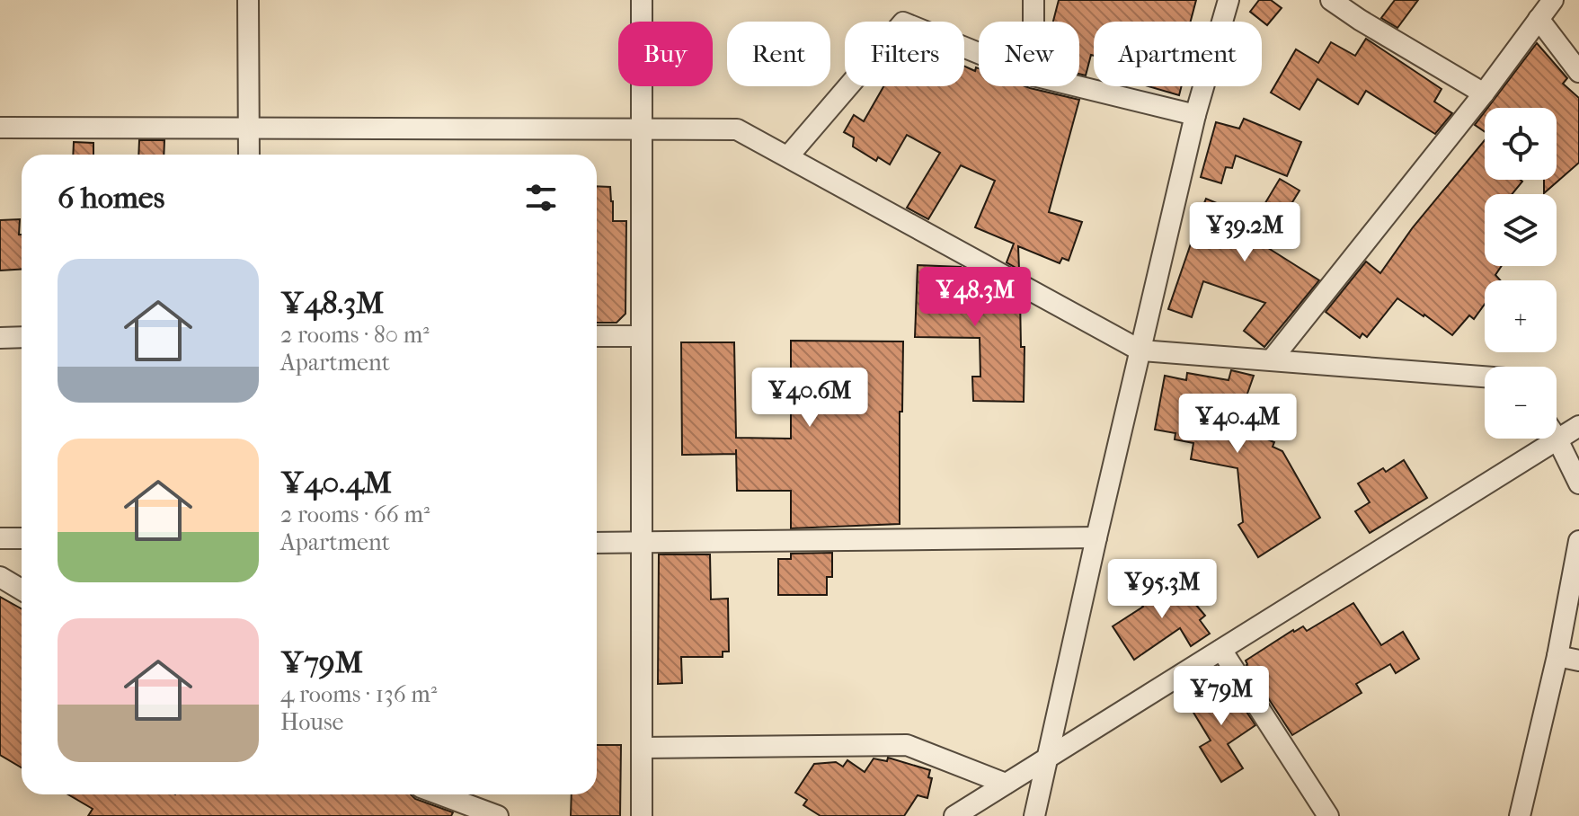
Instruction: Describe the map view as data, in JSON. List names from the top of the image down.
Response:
{
  "page": {
    "chip": [
      "Buy",
      "Rent",
      "Filters",
      "New",
      "Apartment"
    ],
    "map_buttons": ["+", "−"],
    "heading": "6 homes",
    "price": [
      "¥39.2M",
      "¥48.3M",
      "¥40.6M",
      "¥40.4M",
      "¥95.3M",
      "¥79M"
    ],
    "list": [
      {
        "name": "¥48.3M",
        "note": "2 rooms · 80 m² · Apartment"
      },
      {
        "name": "¥40.4M",
        "note": "2 rooms · 66 m² · Apartment"
      },
      {
        "name": "¥79M",
        "note": "4 rooms · 136 m² · House"
      }
    ]
  }
}
